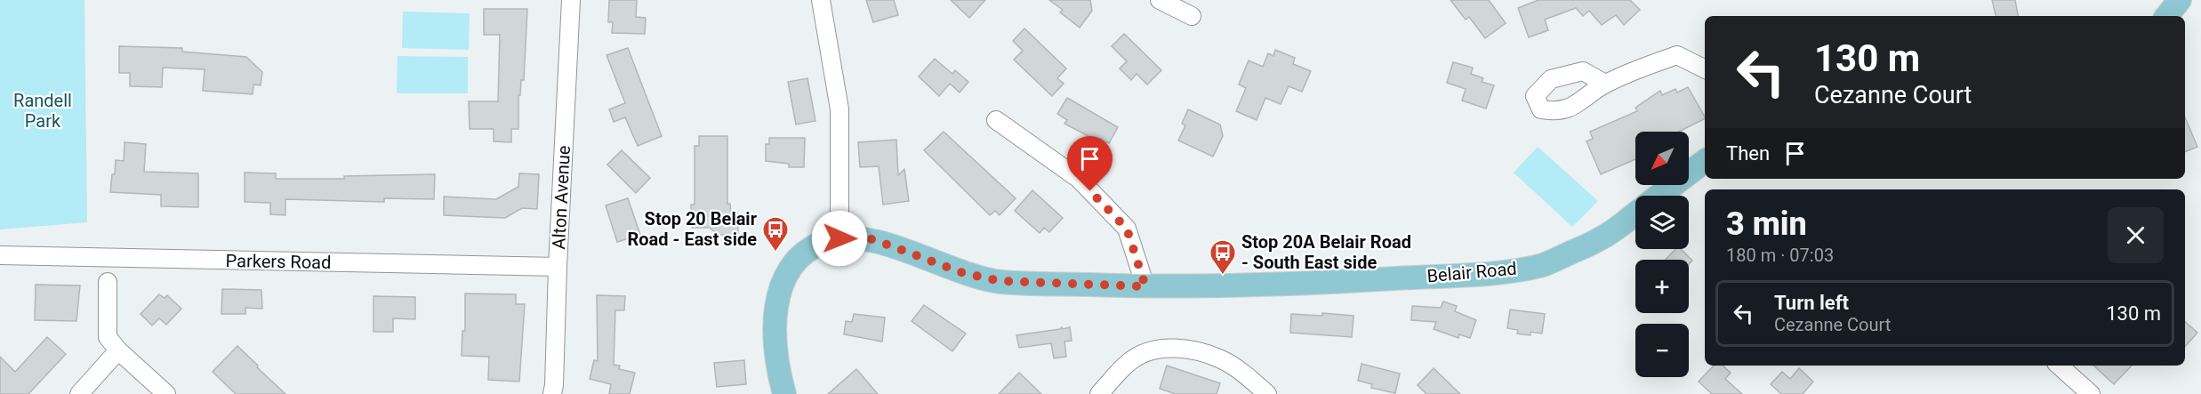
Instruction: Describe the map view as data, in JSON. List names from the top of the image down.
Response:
{
  "streets": {
    "main road": ["Belair Road"],
    "street": ["Alton Avenue", "Parkers Road"]
  },
  "crossings": [
    ["Alton Avenue", "Parkers Road"]
  ],
  "parks": ["Randell Park"],
  "places": {
    "bus stop": ["Stop 20 Belair Road - East side", "Stop 20A Belair Road - South East side"]
  },
  "north": "bottom left",
  "page": {
    "turn": ["130 m", "Cezanne Court"],
    "then": "Then",
    "map_buttons": ["+", "−"],
    "heading": ["3 min", "180 m · 07:03"],
    "list": [
      {
        "name": "Turn left",
        "note": "Cezanne Court",
        "value": "130 m"
      }
    ]
  }
}
